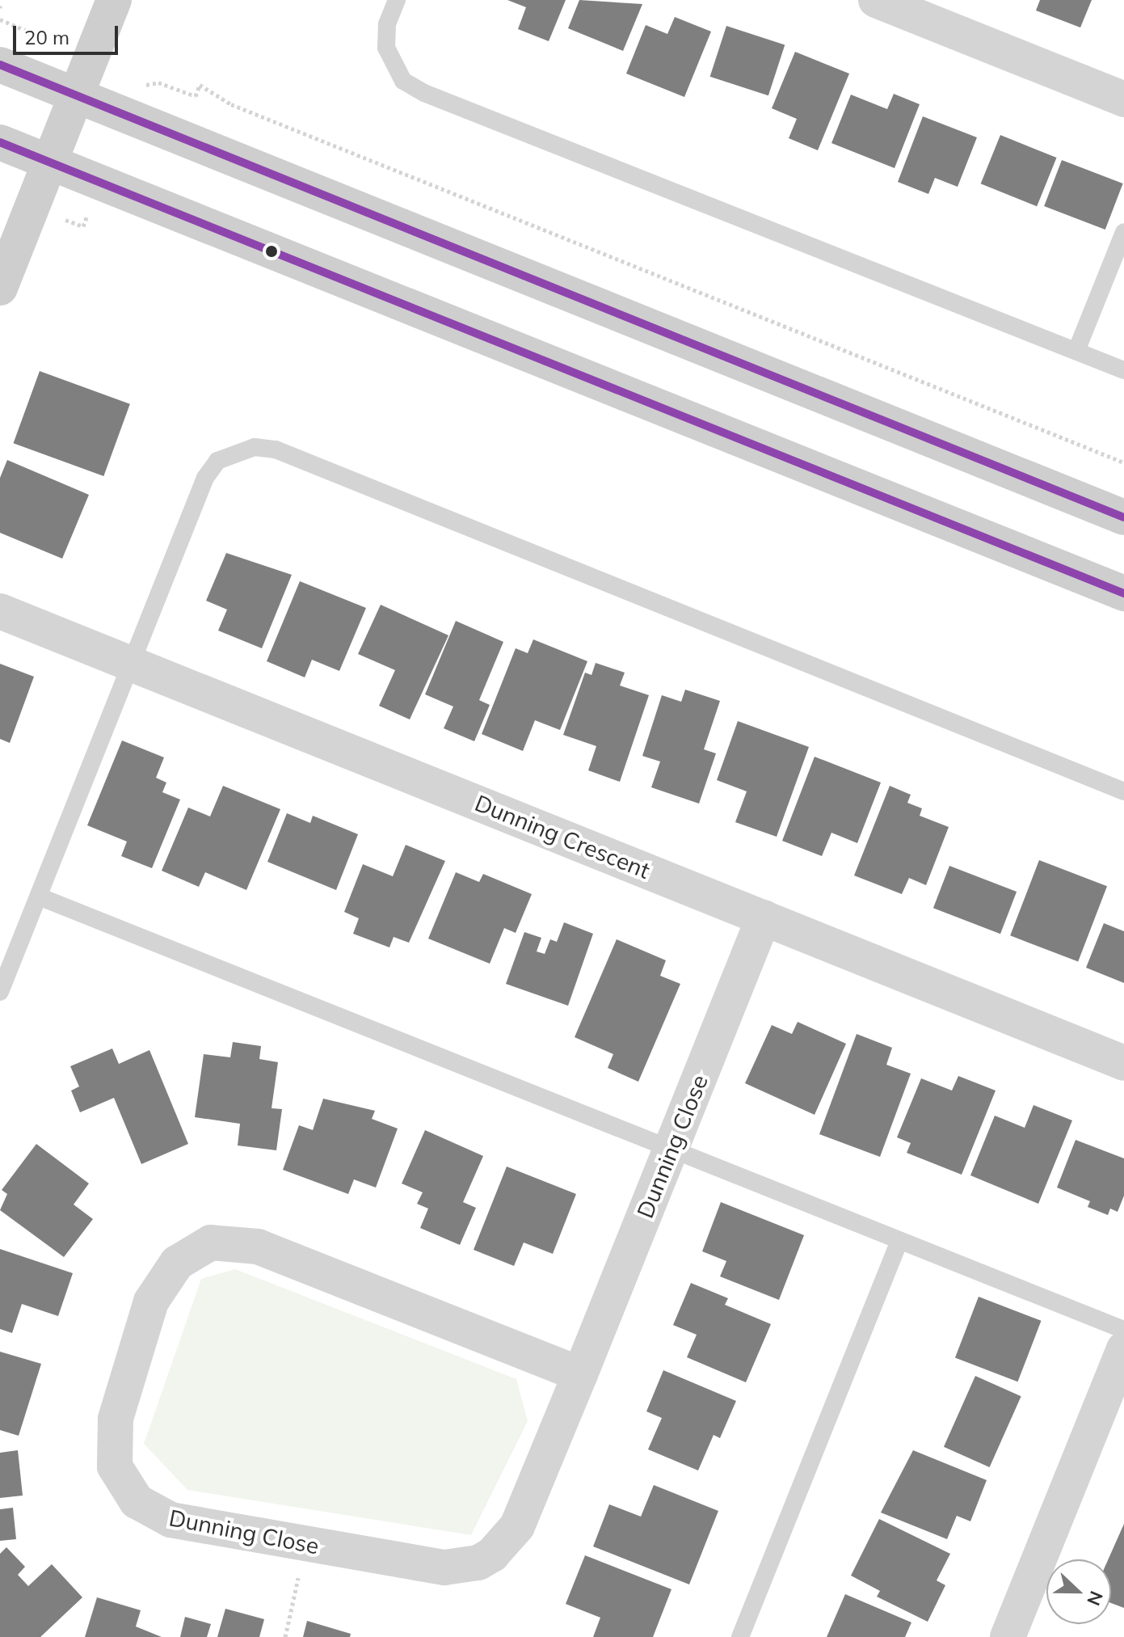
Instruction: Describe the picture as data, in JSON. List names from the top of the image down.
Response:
{
  "streets": {
    "street": ["Dunning Crescent", "Dunning Close"]
  },
  "crossings": [
    ["Dunning Crescent", "Dunning Close"]
  ],
  "scale_bar": "20 m",
  "north": "right"
}
